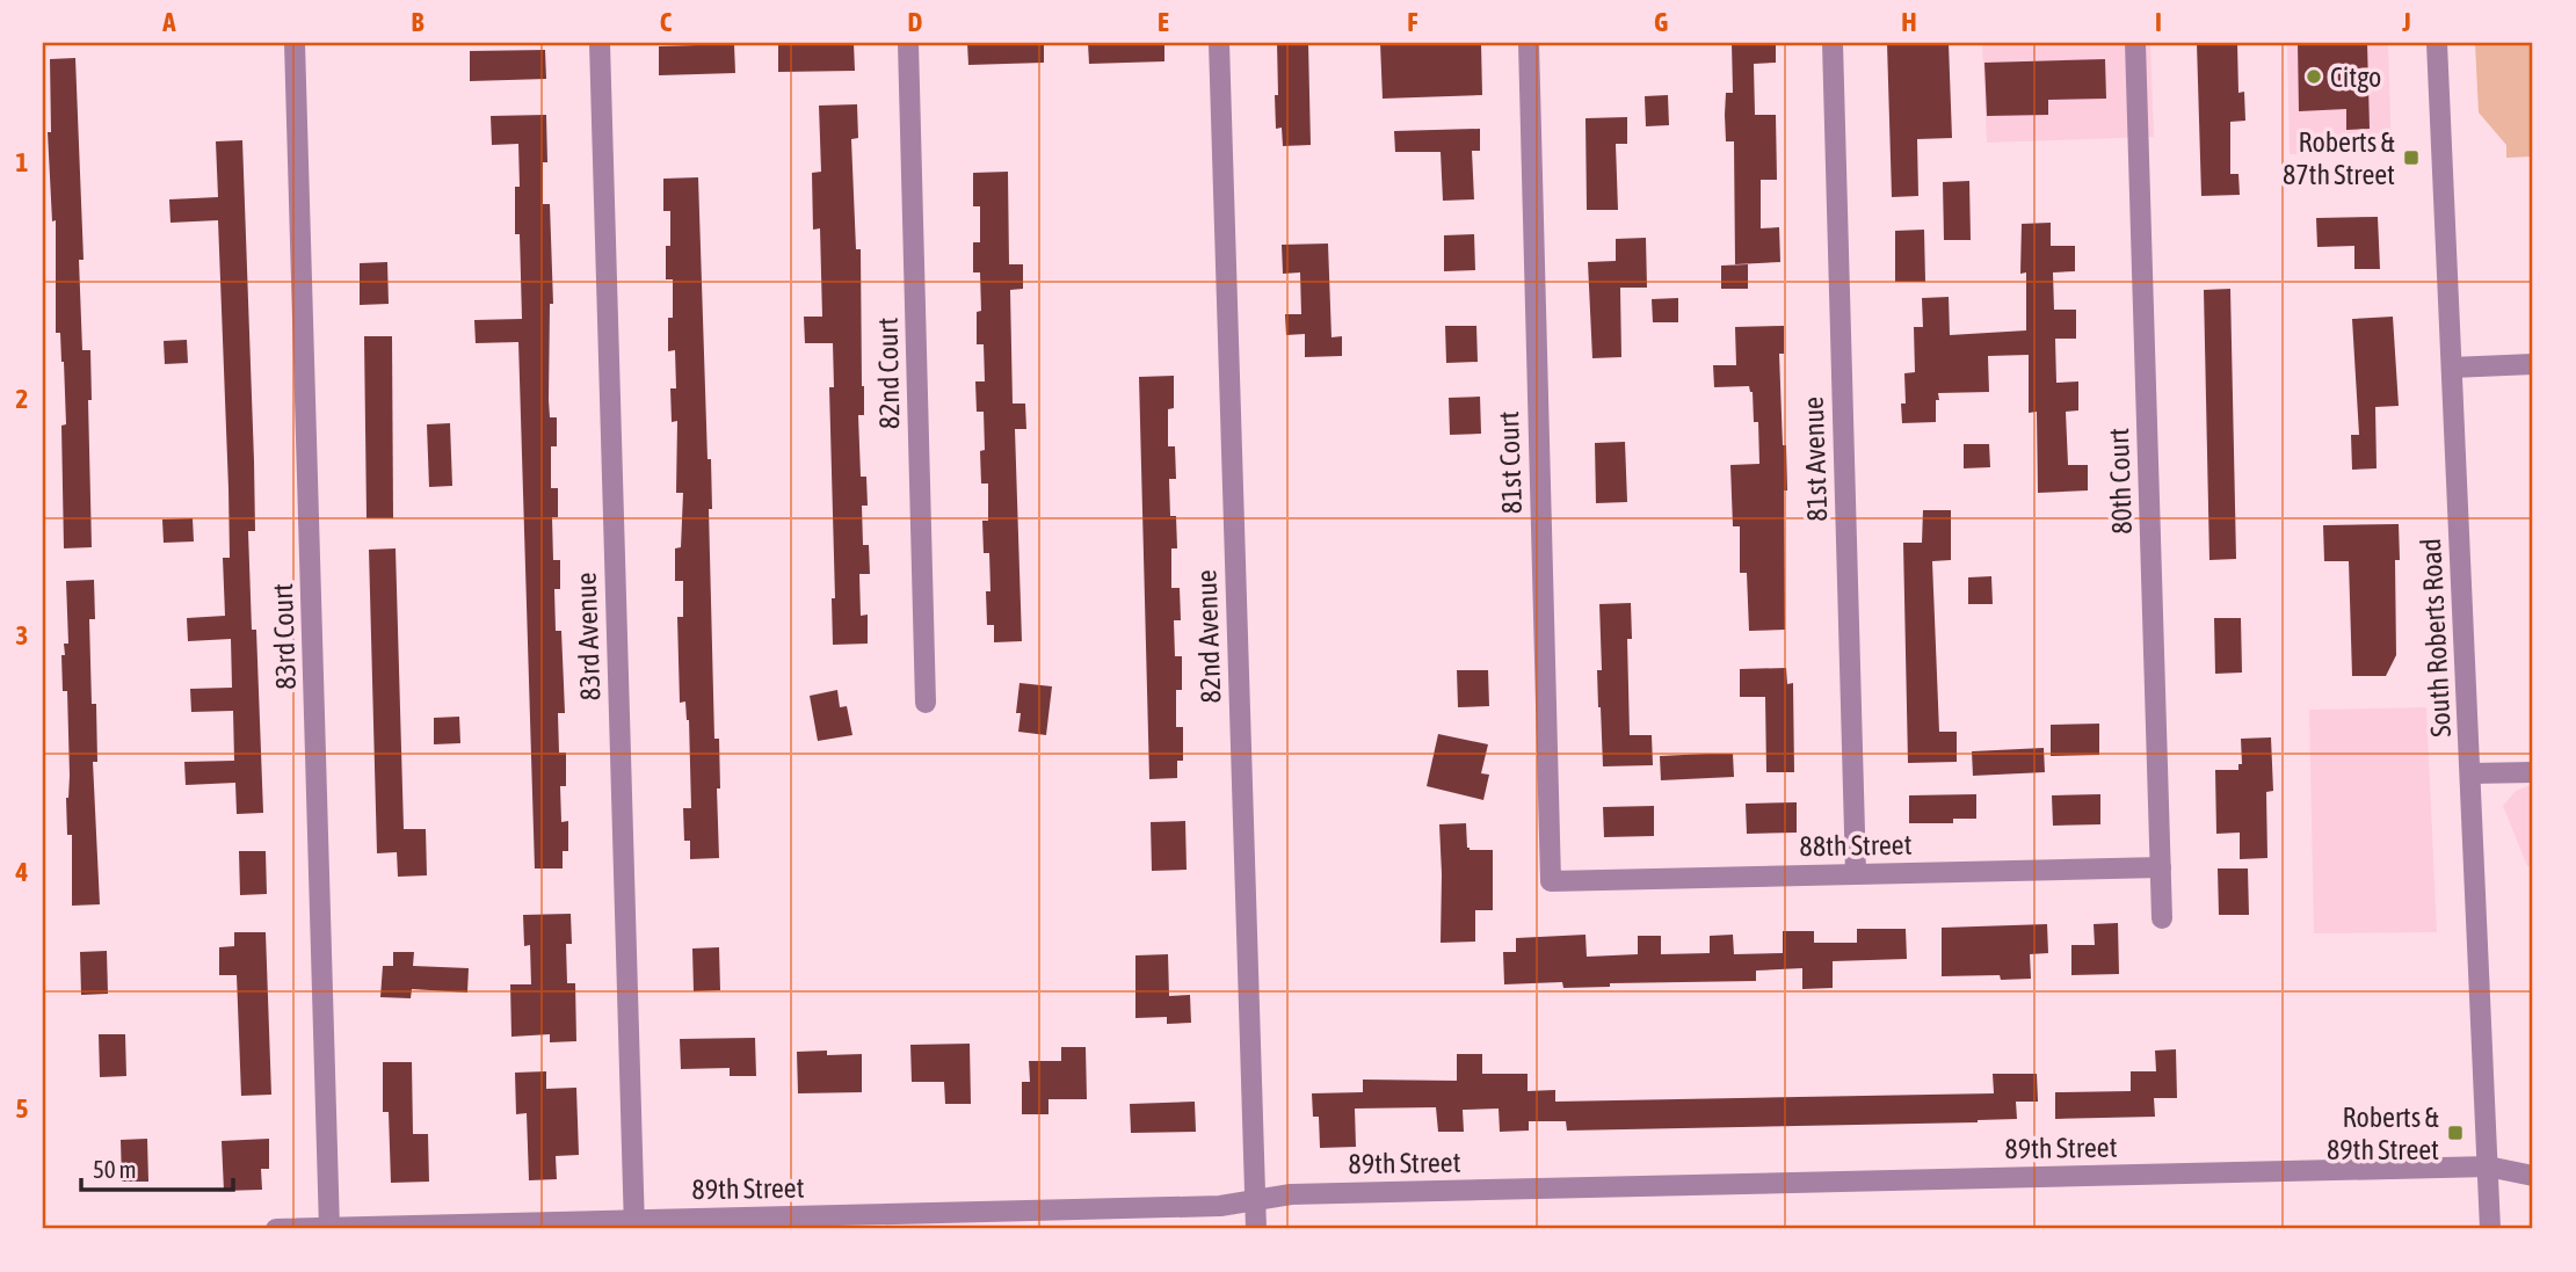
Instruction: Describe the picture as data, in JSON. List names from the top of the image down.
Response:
{
  "streets": {
    "street": [
      "82nd Court",
      "81st Avenue",
      "81st Court",
      "80th Court",
      "83rd Court",
      "83rd Avenue",
      "82nd Avenue",
      "South Roberts Road",
      "88th Street",
      "89th Street"
    ]
  },
  "crossings": [
    ["81st Avenue", "88th Street"],
    ["81st Court", "88th Street"],
    ["80th Court", "88th Street"],
    ["83rd Court", "89th Street"],
    ["83rd Avenue", "89th Street"],
    ["82nd Avenue", "89th Street"],
    ["South Roberts Road", "89th Street"]
  ],
  "places": {
    "other": ["Citgo"],
    "transit": ["Roberts & 87th Street", "Roberts & 89th Street"]
  },
  "scale_bar": "50 m",
  "grid": {
    "columns": [
      "A",
      "B",
      "C",
      "D",
      "E",
      "F",
      "G",
      "H",
      "I",
      "J"
    ],
    "rows": [
      "1",
      "2",
      "3",
      "4",
      "5"
    ]
  }
}
